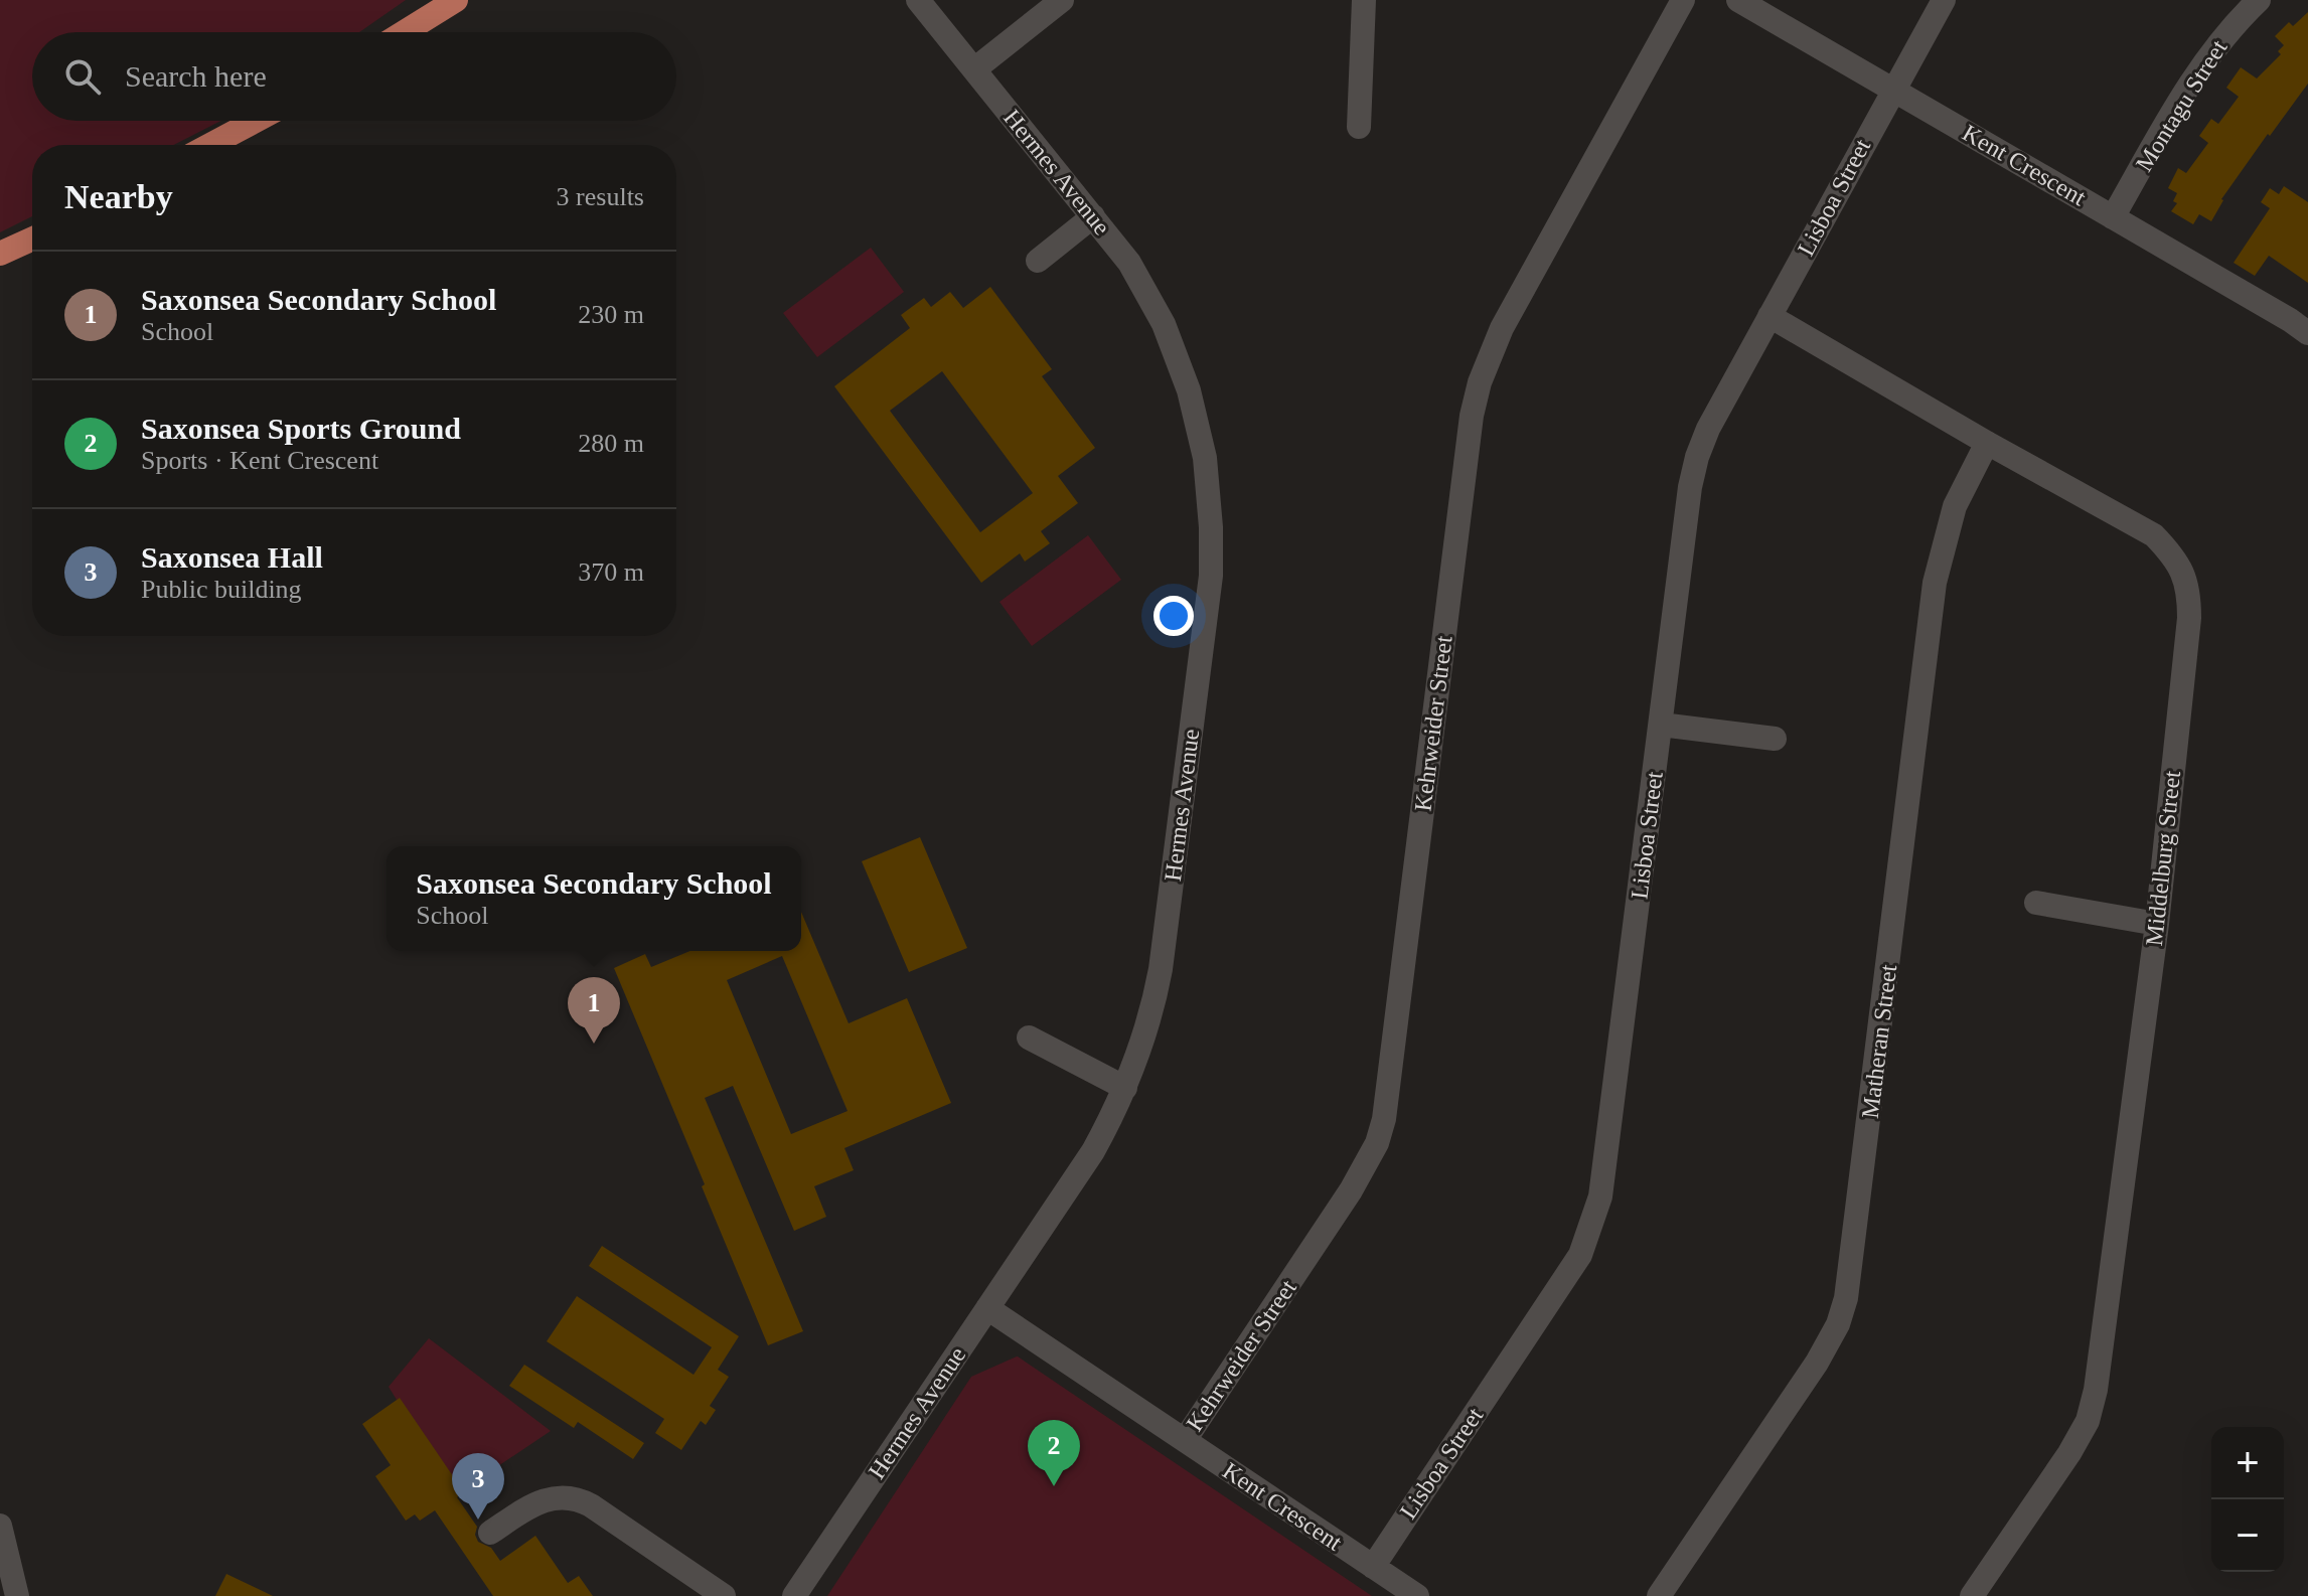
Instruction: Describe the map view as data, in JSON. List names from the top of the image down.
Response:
{
  "streets": {
    "street": [
      "Montagu Street",
      "Kent Crescent",
      "Hermes Avenue",
      "Lisboa Street",
      "Kehrweider Street",
      "Middelburg Street",
      "Matheran Street"
    ]
  },
  "crossings": [
    ["Montagu Street", "Kent Crescent"],
    ["Kent Crescent", "Hermes Avenue"],
    ["Kent Crescent", "Lisboa Street"],
    ["Kent Crescent", "Kehrweider Street"],
    ["Lisboa Street", "Middelburg Street"],
    ["Middelburg Street", "Matheran Street"]
  ],
  "page": {
    "search": "Search here",
    "heading": ["Nearby", "3 results"],
    "list": [
      {
        "mark": "1",
        "name": "Saxonsea Secondary School",
        "note": "School",
        "value": "230 m"
      },
      {
        "mark": "2",
        "name": "Saxonsea Sports Ground",
        "note": "Sports · Kent Crescent",
        "value": "280 m"
      },
      {
        "mark": "3",
        "name": "Saxonsea Hall",
        "note": "Public building",
        "value": "370 m"
      }
    ],
    "popup": ["Saxonsea Secondary School", "School"],
    "pins": ["1", "2", "3"],
    "map_buttons": ["+", "−"]
  }
}
